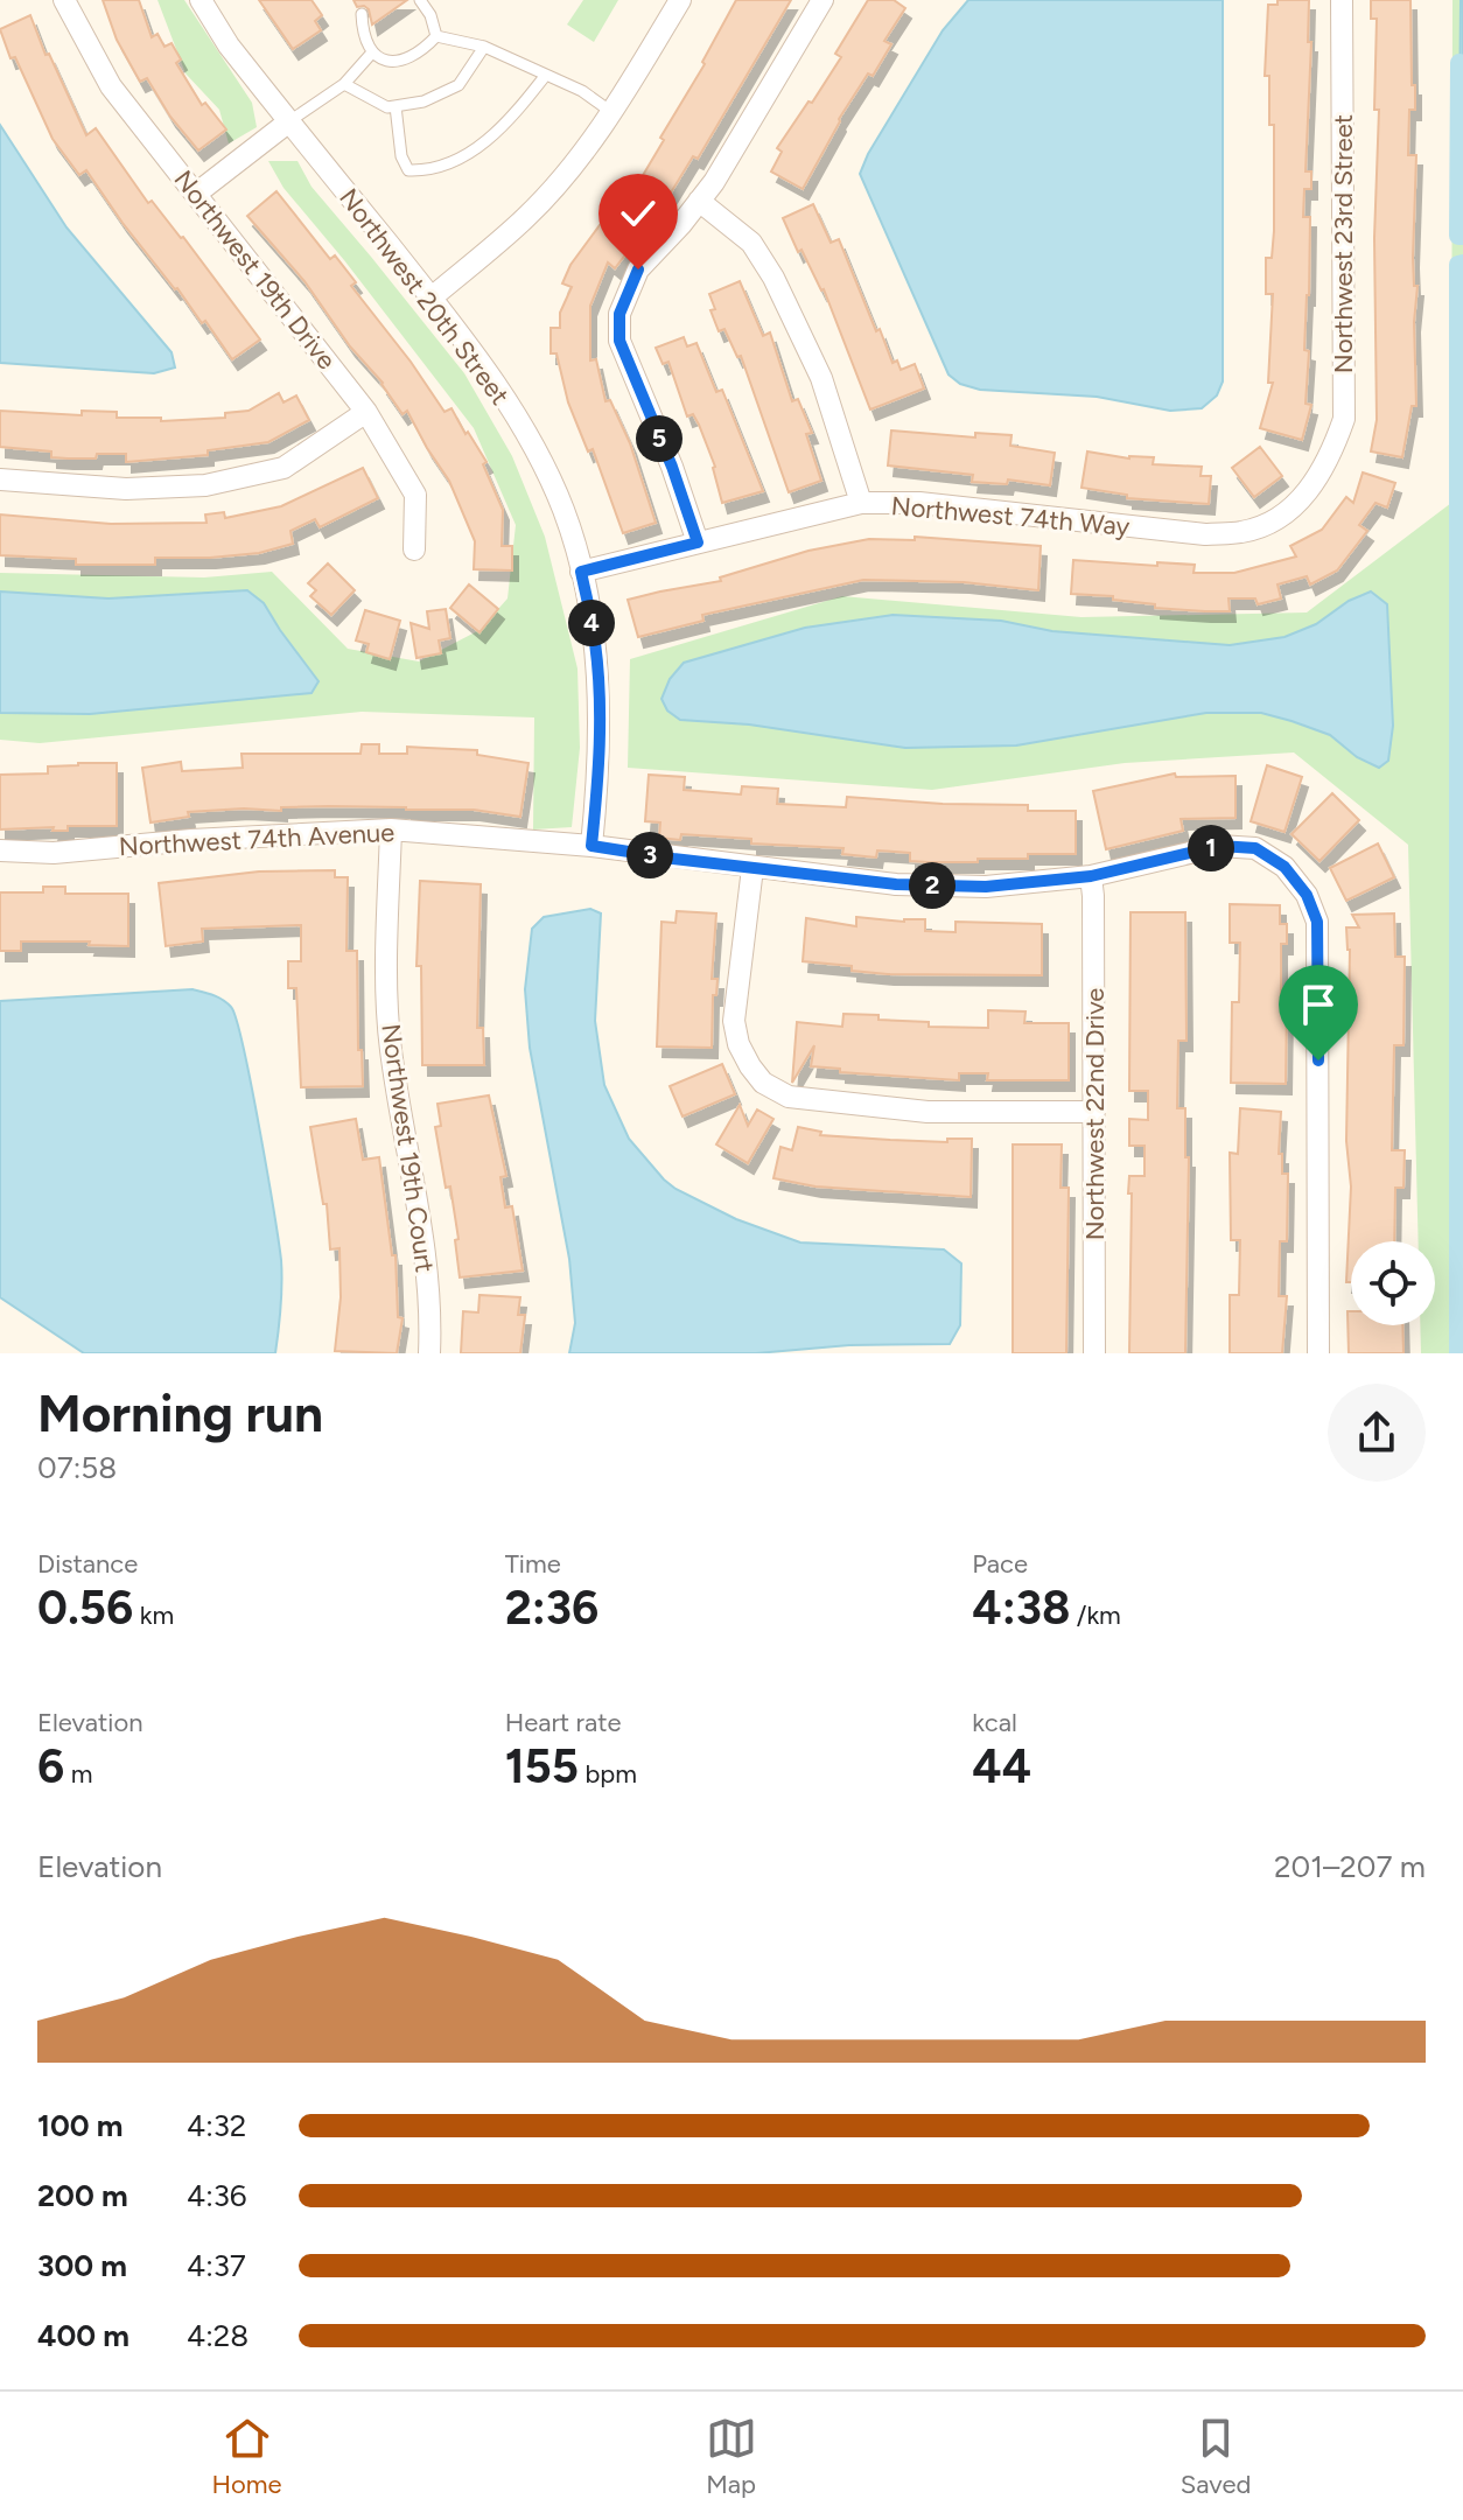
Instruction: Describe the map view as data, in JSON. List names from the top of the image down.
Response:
{
  "streets": {
    "street": [
      "Northwest 23rd Street",
      "Northwest 19th Drive",
      "Northwest 20th Street",
      "Northwest 74th Way",
      "Northwest 74th Avenue",
      "Northwest 22nd Drive",
      "Northwest 19th Court"
    ]
  },
  "crossings": [
    ["Northwest 23rd Street", "Northwest 74th Way"],
    ["Northwest 20th Street", "Northwest 74th Way"],
    ["Northwest 20th Street", "Northwest 74th Avenue"],
    ["Northwest 74th Avenue", "Northwest 22nd Drive"],
    ["Northwest 74th Avenue", "Northwest 19th Court"]
  ],
  "page": {
    "pins": [
      "5",
      "4",
      "1",
      "3",
      "2"
    ],
    "heading": ["Morning run", "07:58"],
    "stats": [
      ["Distance", "0.56 km"],
      ["Time", "2:36"],
      ["Pace", "4:38 /km"],
      ["Elevation", "6 m"],
      ["Heart rate", "155 bpm"],
      ["kcal", "44"]
    ],
    "chart": ["Elevation", "201–207 m"],
    "list": [
      {
        "name": "100 m",
        "note": "4:32"
      },
      {
        "name": "200 m",
        "note": "4:36"
      },
      {
        "name": "300 m",
        "note": "4:37"
      },
      {
        "name": "400 m",
        "note": "4:28"
      }
    ],
    "tabs": ["Home", "Map", "Saved"]
  }
}
